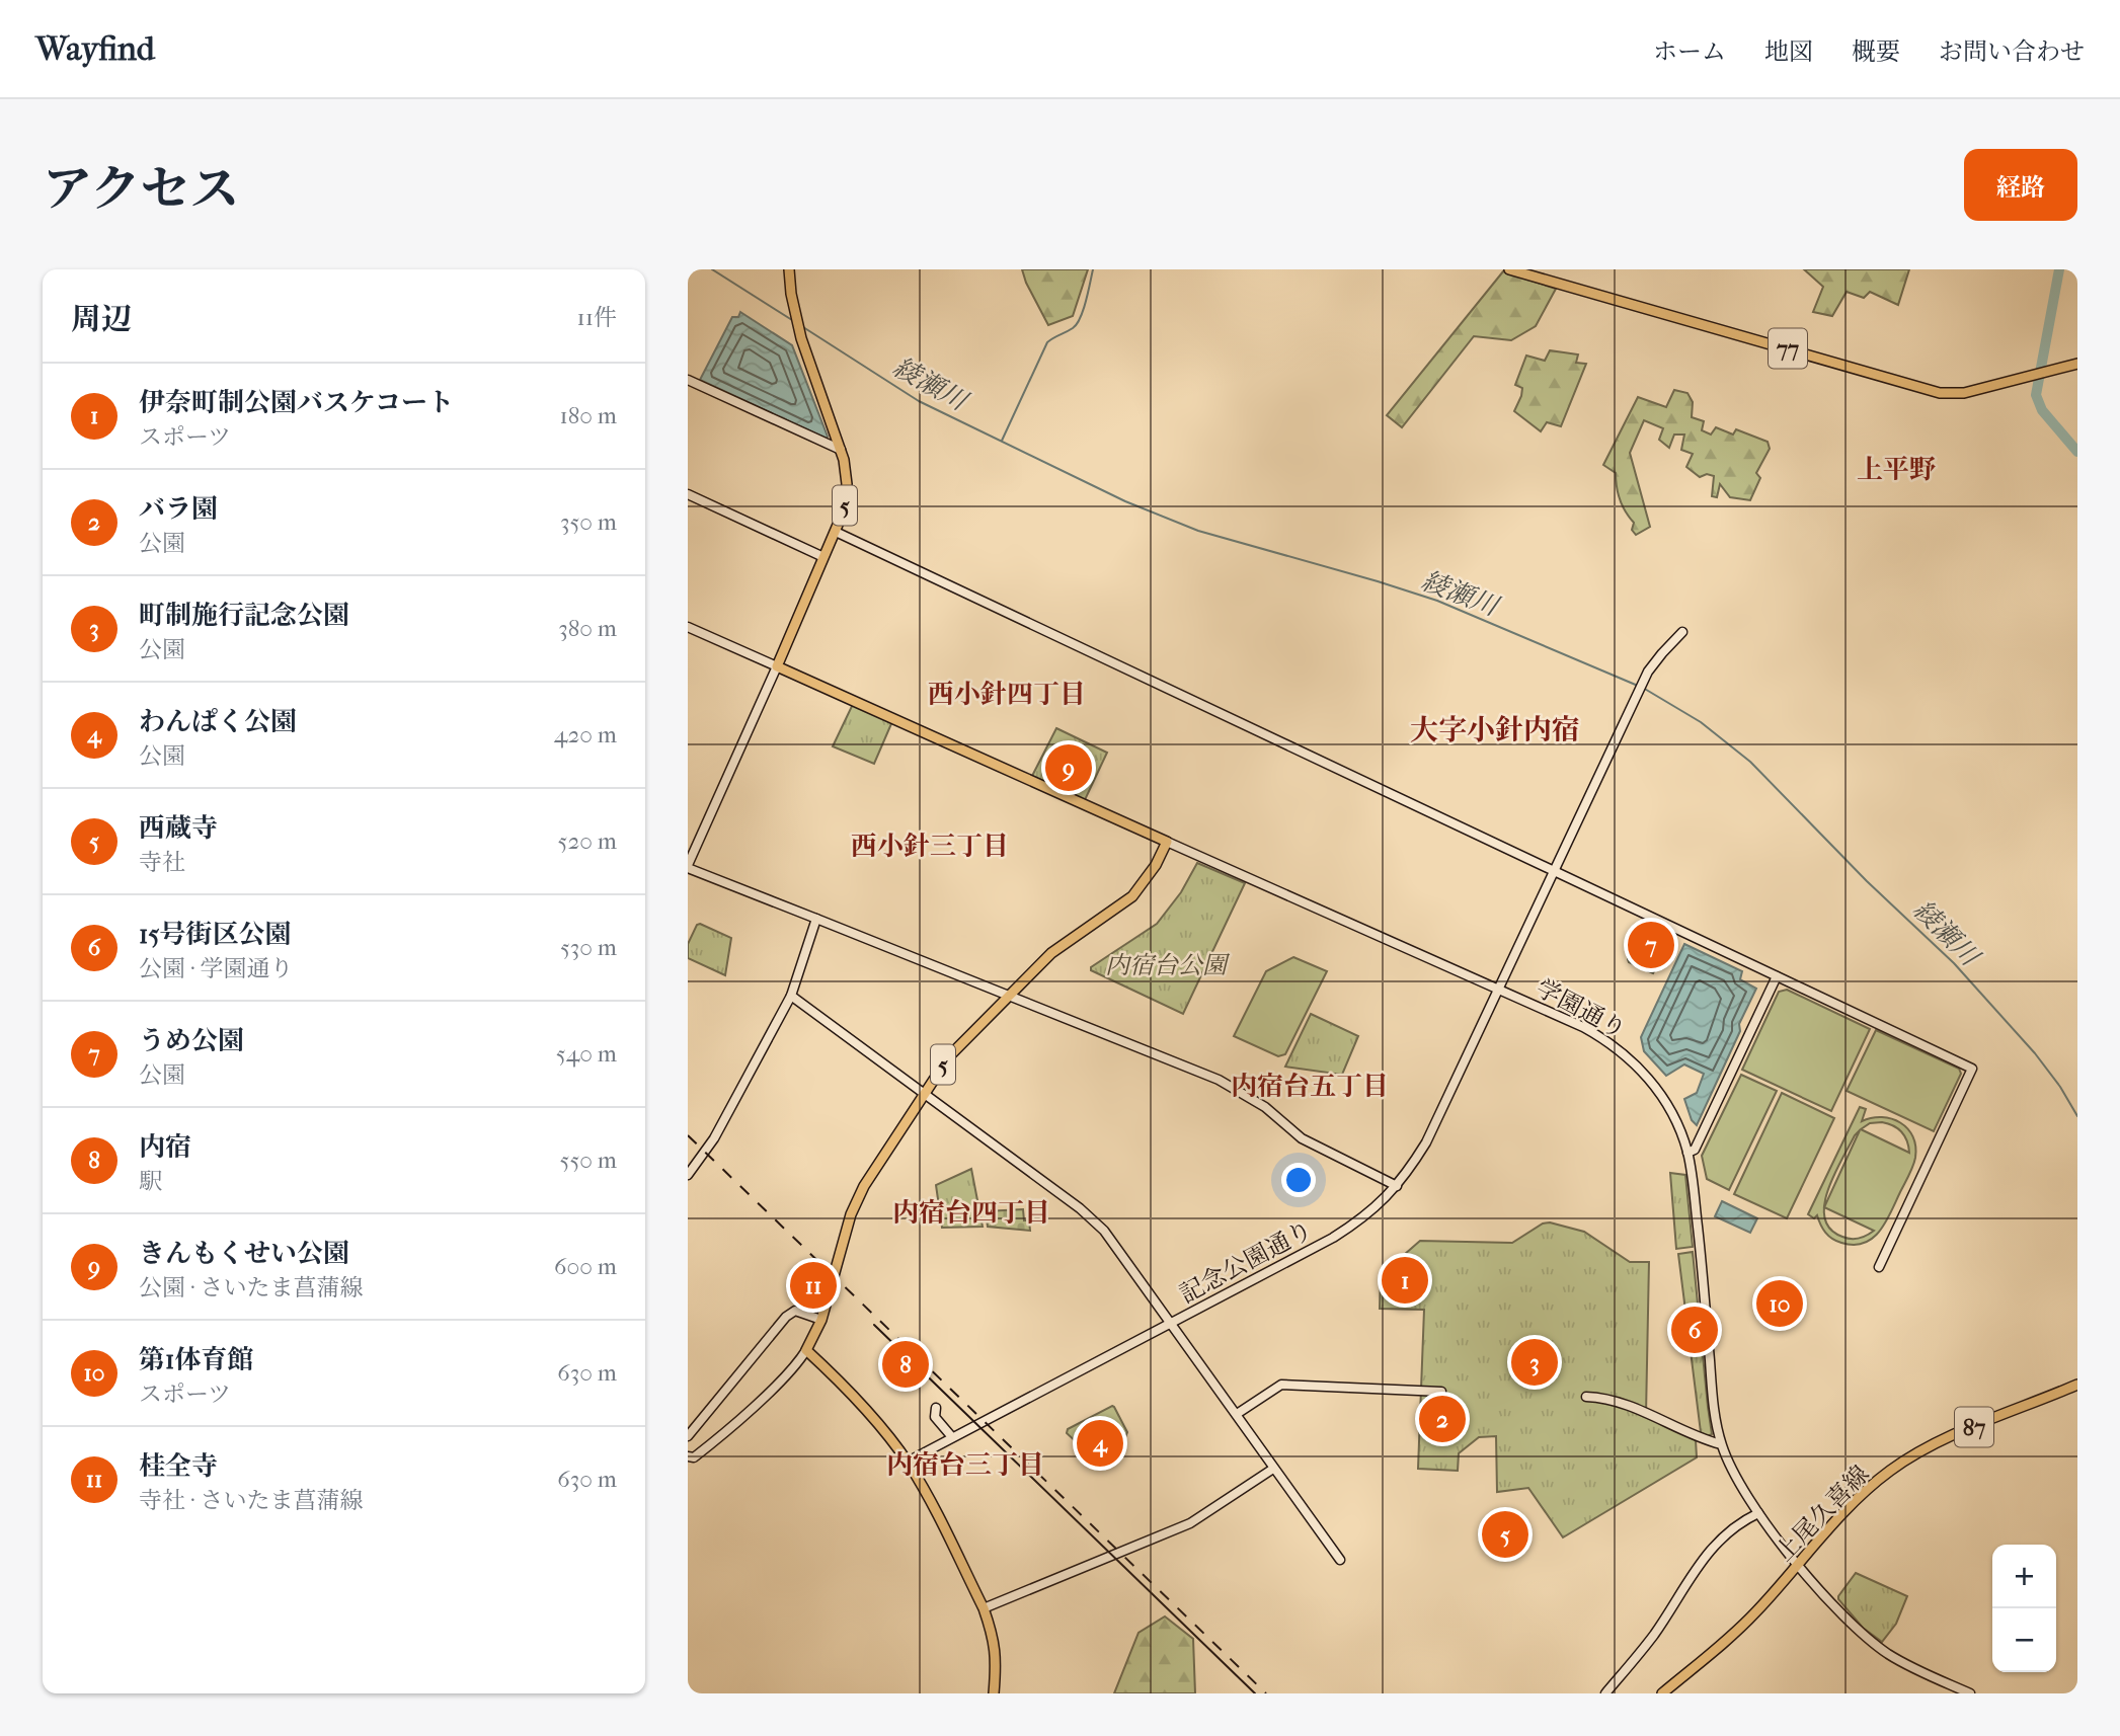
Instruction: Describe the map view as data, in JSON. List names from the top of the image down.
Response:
{
  "streets": {
    "main road": [
      "77",
      "5",
      "87",
      "上尾久喜線"
    ],
    "street": ["学園通り", "記念公園通り"]
  },
  "crossings": [
    ["5", "学園通り"],
    ["学園通り", "記念公園通り"],
    ["学園通り", "上尾久喜線"]
  ],
  "districts": [
    "上平野",
    "西小針四丁目",
    "大字小針内宿",
    "西小針三丁目",
    "内宿台五丁目",
    "内宿台四丁目",
    "内宿台三丁目"
  ],
  "water": ["綾瀬川"],
  "parks": ["内宿台公園"],
  "page": {
    "header": "Wayfind",
    "nav": [
      "ホーム",
      "地図",
      "概要",
      "お問い合わせ"
    ],
    "title": "アクセス",
    "buttons": "経路",
    "heading": ["周辺", "11件"],
    "list": [
      {
        "mark": "1",
        "name": "伊奈町制公園バスケコート",
        "note": "スポーツ",
        "value": "180 m"
      },
      {
        "mark": "2",
        "name": "バラ園",
        "note": "公園",
        "value": "350 m"
      },
      {
        "mark": "3",
        "name": "町制施行記念公園",
        "note": "公園",
        "value": "380 m"
      },
      {
        "mark": "4",
        "name": "わんぱく公園",
        "note": "公園",
        "value": "420 m"
      },
      {
        "mark": "5",
        "name": "西蔵寺",
        "note": "寺社",
        "value": "520 m"
      },
      {
        "mark": "6",
        "name": "15号街区公園",
        "note": "公園 · 学園通り",
        "value": "530 m"
      },
      {
        "mark": "7",
        "name": "うめ公園",
        "note": "公園",
        "value": "540 m"
      },
      {
        "mark": "8",
        "name": "内宿",
        "note": "駅",
        "value": "550 m"
      },
      {
        "mark": "9",
        "name": "きんもくせい公園",
        "note": "公園 · さいたま菖蒲線",
        "value": "600 m"
      },
      {
        "mark": "10",
        "name": "第1体育館",
        "note": "スポーツ",
        "value": "630 m"
      },
      {
        "mark": "11",
        "name": "桂全寺",
        "note": "寺社 · さいたま菖蒲線",
        "value": "630 m"
      }
    ],
    "pins": [
      "9",
      "7",
      "1",
      "11",
      "10",
      "6",
      "3",
      "8",
      "2",
      "4",
      "5"
    ],
    "map_buttons": ["+", "−"]
  }
}
